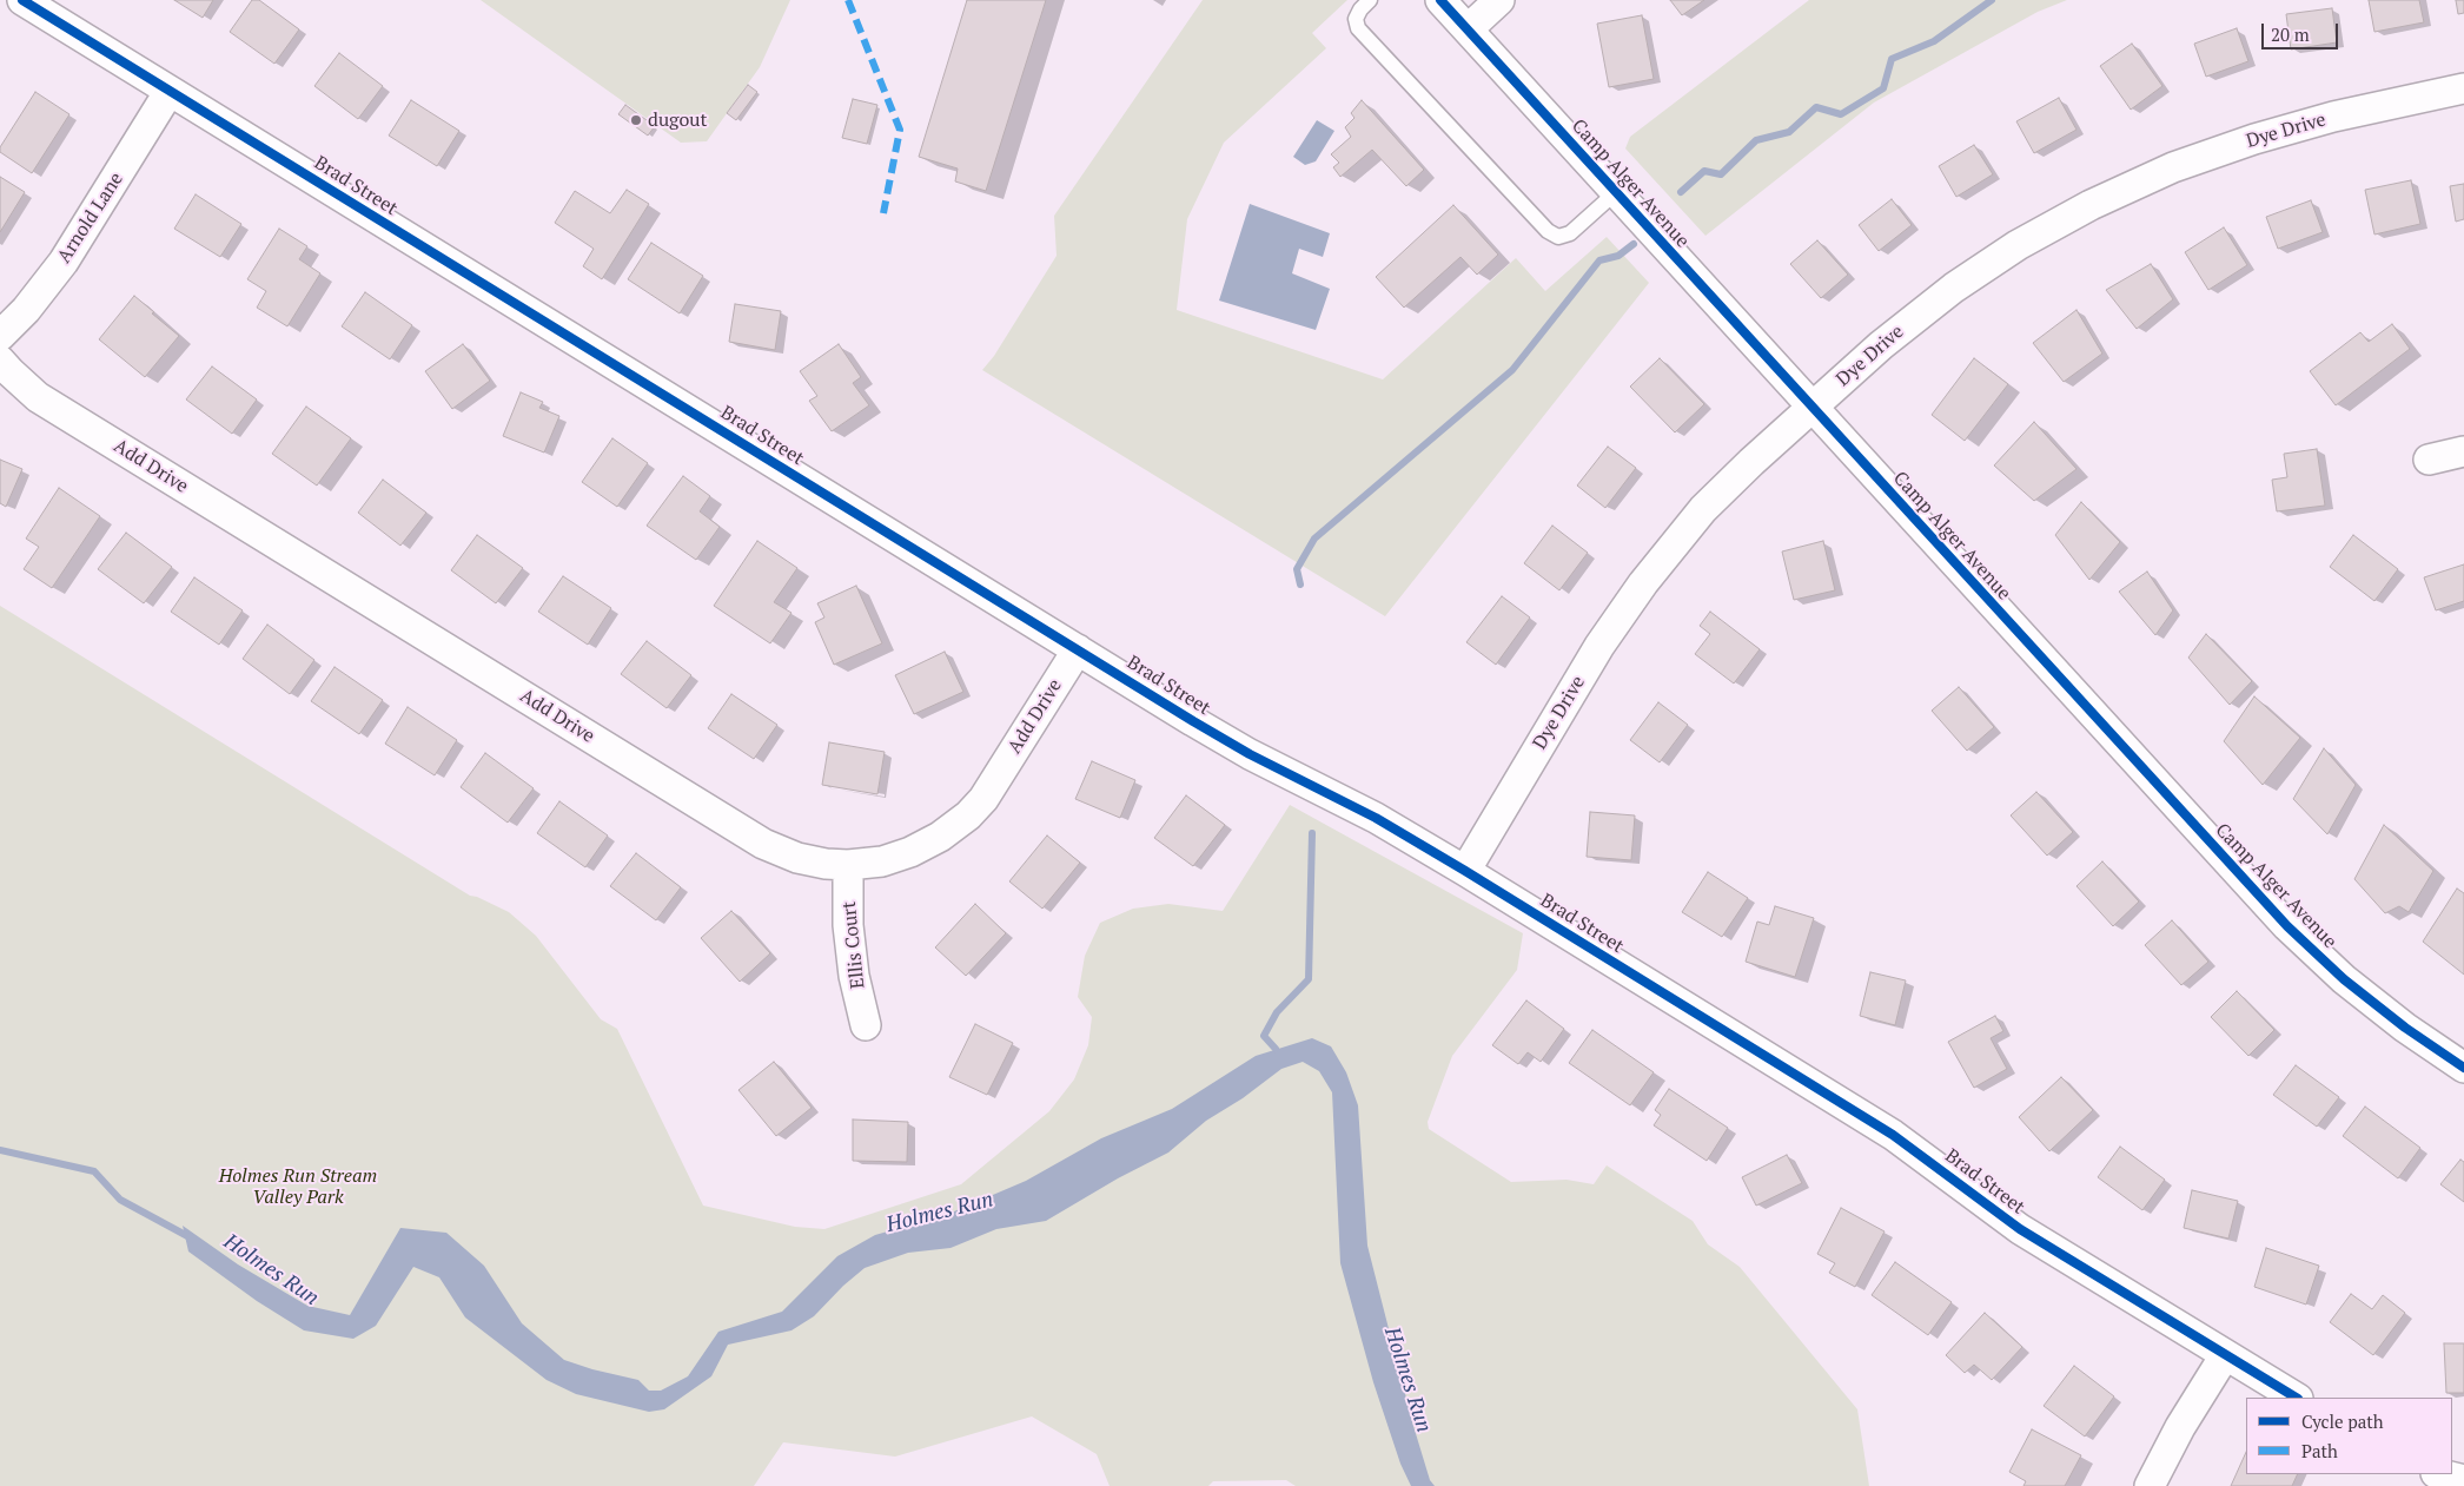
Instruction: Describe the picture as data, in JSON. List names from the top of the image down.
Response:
{
  "streets": {
    "street": [
      "Dye Drive",
      "Camp Alger Avenue",
      "Brad Street",
      "Arnold Lane",
      "Add Drive",
      "Ellis Court"
    ]
  },
  "crossings": [
    ["Dye Drive", "Camp Alger Avenue"],
    ["Dye Drive", "Brad Street"],
    ["Brad Street", "Arnold Lane"],
    ["Brad Street", "Add Drive"],
    ["Add Drive", "Ellis Court"]
  ],
  "water": ["Holmes Run"],
  "parks": ["Holmes Run Stream Valley Park"],
  "places": ["dugout"],
  "legend": ["Cycle path", "Path"],
  "scale_bar": "20 m"
}
